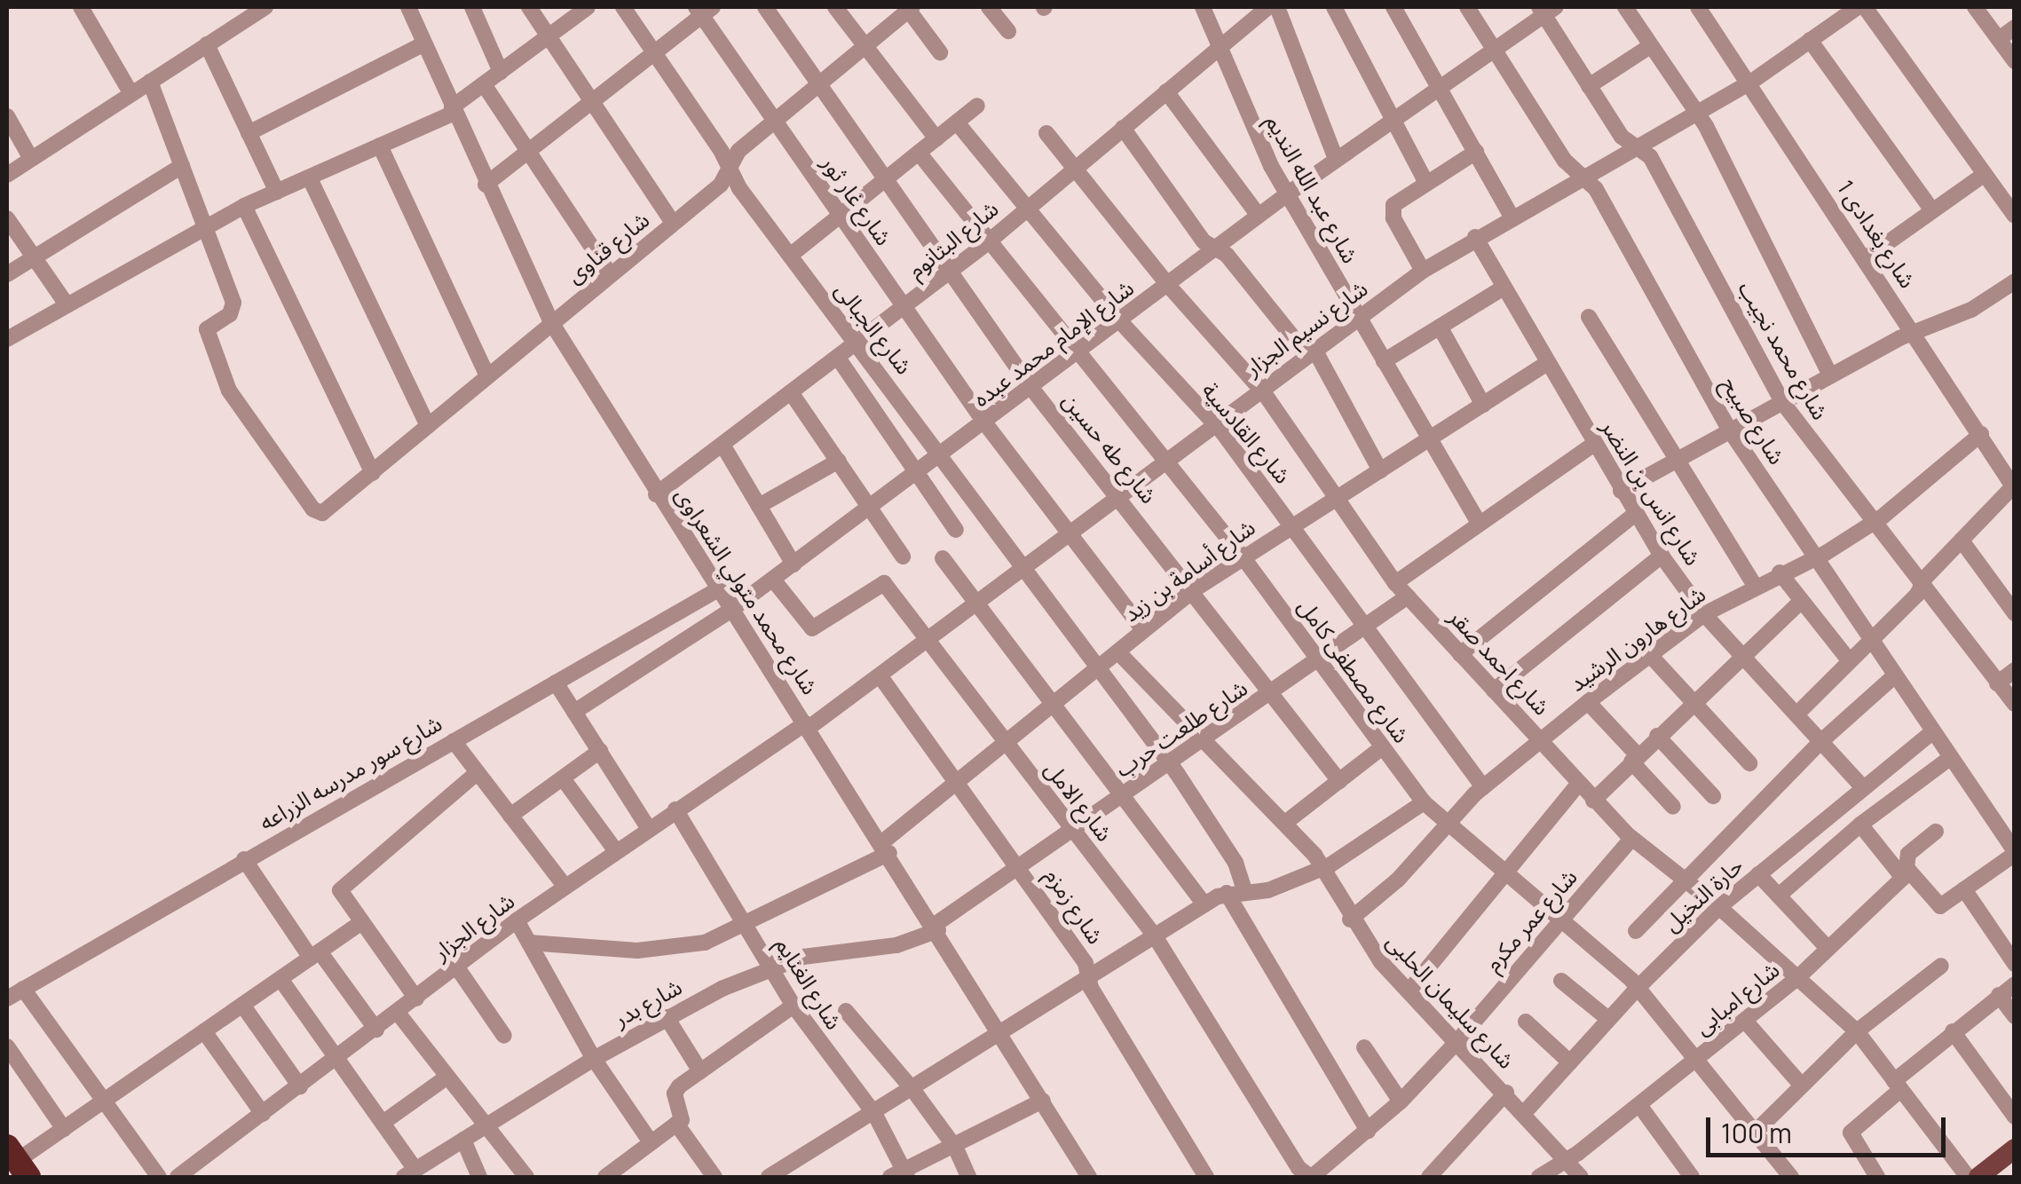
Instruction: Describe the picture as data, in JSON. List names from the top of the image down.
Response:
{
  "streets": {
    "street": [
      "شارع عبد الله النديم",
      "شارع غار ثور",
      "شارع بغدادى 1",
      "شارع البتانوم",
      "شارع قناوى",
      "شارع الجبالى",
      "شارع نسيم الجزار",
      "شارع الإمام محمد عبده",
      "شارع محمد نجيب",
      "شارع صبيح",
      "شارع القادسية",
      "شارع طه حسين",
      "شارع انس بن النضر",
      "شارع أسامة بن زيد",
      "شارع محمد متولي الشعراوى",
      "شارع هارون الرشيد",
      "شارع احمد صقر",
      "شارع مصطفى كامل",
      "شارع طلعت حرب",
      "شارع سور مدرسه الزراعه",
      "شارع الامل",
      "حارة النخيل",
      "شارع زمزم",
      "شارع عمر مكرم",
      "شارع الجزار",
      "شارع الغنايم",
      "شارع امبابى",
      "شارع سليمان الحلبى",
      "شارع بدر"
    ]
  },
  "crossings": [
    ["شارع عبد الله النديم", "شارع البتانوم"],
    ["شارع عبد الله النديم", "شارع نسيم الجزار"],
    ["شارع عبد الله النديم", "شارع الإمام محمد عبده"],
    ["شارع عبد الله النديم", "شارع أسامة بن زيد"],
    ["شارع غار ثور", "شارع البتانوم"],
    ["شارع غار ثور", "شارع قناوى"],
    ["شارع غار ثور", "شارع نسيم الجزار"],
    ["شارع غار ثور", "شارع الإمام محمد عبده"],
    ["شارع غار ثور", "شارع أسامة بن زيد"],
    ["شارع بغدادى 1", "شارع نسيم الجزار"],
    ["شارع بغدادى 1", "شارع هارون الرشيد"],
    ["شارع البتانوم", "شارع الجبالى"],
    ["شارع البتانوم", "شارع القادسية"],
    ["شارع البتانوم", "شارع طه حسين"],
    ["شارع البتانوم", "شارع محمد متولي الشعراوى"],
    ["شارع البتانوم", "شارع احمد صقر"],
    ["شارع البتانوم", "شارع مصطفى كامل"],
    ["شارع قناوى", "شارع الجبالى"],
    ["شارع قناوى", "شارع طه حسين"],
    ["شارع قناوى", "شارع محمد متولي الشعراوى"],
    ["شارع الجبالى", "شارع نسيم الجزار"],
    ["شارع الجبالى", "شارع الإمام محمد عبده"],
    ["شارع الجبالى", "شارع أسامة بن زيد"],
    ["شارع الجبالى", "شارع طلعت حرب"],
    ["شارع نسيم الجزار", "شارع محمد نجيب"],
    ["شارع نسيم الجزار", "شارع صبيح"],
    ["شارع نسيم الجزار", "شارع القادسية"],
    ["شارع نسيم الجزار", "شارع طه حسين"],
    ["شارع نسيم الجزار", "شارع انس بن النضر"],
    ["شارع نسيم الجزار", "شارع محمد متولي الشعراوى"],
    ["شارع نسيم الجزار", "شارع احمد صقر"],
    ["شارع نسيم الجزار", "شارع مصطفى كامل"],
    ["شارع نسيم الجزار", "شارع الامل"],
    ["شارع نسيم الجزار", "شارع زمزم"],
    ["شارع نسيم الجزار", "شارع الجزار"],
    ["شارع الإمام محمد عبده", "شارع محمد نجيب"],
    ["شارع الإمام محمد عبده", "شارع صبيح"],
    ["شارع الإمام محمد عبده", "شارع القادسية"],
    ["شارع الإمام محمد عبده", "شارع طه حسين"],
    ["شارع الإمام محمد عبده", "شارع محمد متولي الشعراوى"],
    ["شارع الإمام محمد عبده", "شارع احمد صقر"],
    ["شارع الإمام محمد عبده", "شارع مصطفى كامل"],
    ["شارع الإمام محمد عبده", "شارع الامل"],
    ["شارع محمد نجيب", "شارع هارون الرشيد"],
    ["شارع صبيح", "شارع هارون الرشيد"],
    ["شارع صبيح", "حارة النخيل"],
    ["شارع القادسية", "شارع أسامة بن زيد"],
    ["شارع القادسية", "شارع هارون الرشيد"],
    ["شارع القادسية", "شارع طلعت حرب"],
    ["شارع طه حسين", "شارع أسامة بن زيد"],
    ["شارع طه حسين", "شارع طلعت حرب"],
    ["شارع انس بن النضر", "شارع أسامة بن زيد"],
    ["شارع انس بن النضر", "شارع هارون الرشيد"],
    ["شارع انس بن النضر", "حارة النخيل"],
    ["شارع أسامة بن زيد", "شارع محمد متولي الشعراوى"],
    ["شارع أسامة بن زيد", "شارع احمد صقر"],
    ["شارع أسامة بن زيد", "شارع مصطفى كامل"],
    ["شارع أسامة بن زيد", "شارع الامل"],
    ["شارع أسامة بن زيد", "شارع زمزم"],
    ["شارع أسامة بن زيد", "شارع الغنايم"],
    ["شارع أسامة بن زيد", "شارع سليمان الحلبى"],
    ["شارع محمد متولي الشعراوى", "شارع طلعت حرب"],
    ["شارع محمد متولي الشعراوى", "شارع سور مدرسه الزراعه"],
    ["شارع محمد متولي الشعراوى", "شارع الجزار"],
    ["شارع محمد متولي الشعراوى", "شارع بدر"],
    ["شارع هارون الرشيد", "شارع احمد صقر"],
    ["شارع هارون الرشيد", "شارع مصطفى كامل"],
    ["شارع هارون الرشيد", "شارع سليمان الحلبى"],
    ["شارع احمد صقر", "شارع طلعت حرب"],
    ["شارع احمد صقر", "حارة النخيل"],
    ["شارع احمد صقر", "شارع عمر مكرم"],
    ["شارع احمد صقر", "شارع امبابى"],
    ["شارع مصطفى كامل", "شارع طلعت حرب"],
    ["شارع مصطفى كامل", "حارة النخيل"],
    ["شارع مصطفى كامل", "شارع عمر مكرم"],
    ["شارع مصطفى كامل", "شارع امبابى"],
    ["شارع طلعت حرب", "شارع الامل"],
    ["شارع طلعت حرب", "شارع زمزم"],
    ["شارع طلعت حرب", "شارع سليمان الحلبى"],
    ["شارع طلعت حرب", "شارع بدر"],
    ["شارع الامل", "شارع عمر مكرم"],
    ["حارة النخيل", "شارع سليمان الحلبى"],
    ["شارع عمر مكرم", "شارع سليمان الحلبى"],
    ["شارع الجزار", "شارع الغنايم"],
    ["شارع الغنايم", "شارع بدر"],
    ["شارع امبابى", "شارع سليمان الحلبى"]
  ],
  "scale_bar": "100 m"
}
